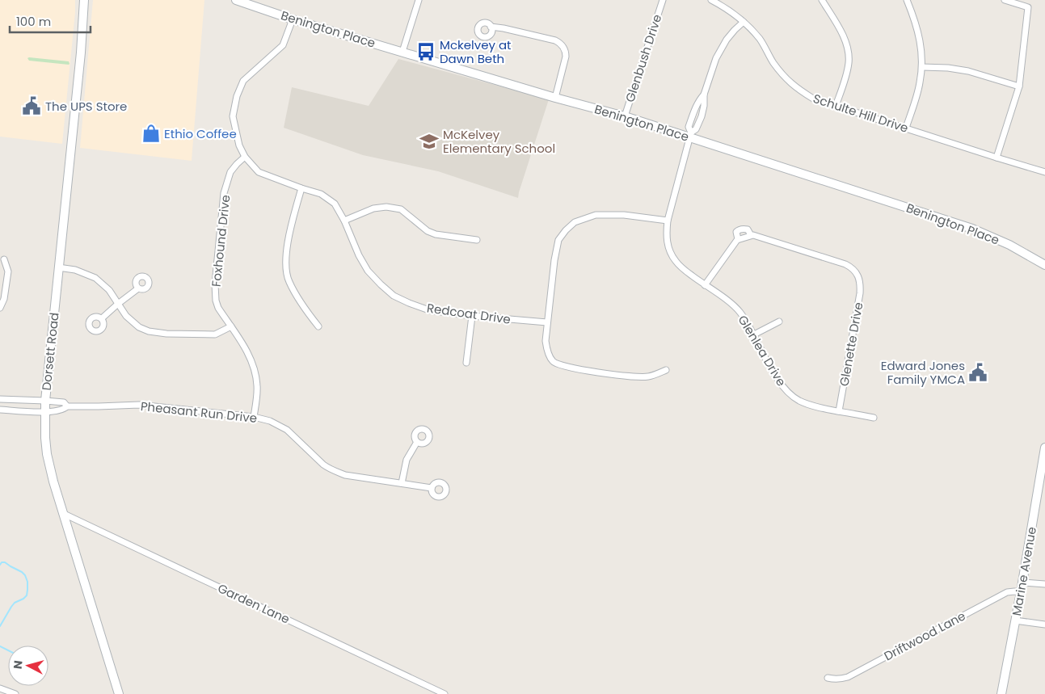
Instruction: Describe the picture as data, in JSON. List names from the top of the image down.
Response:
{
  "streets": {
    "main road": ["Benington Place", "Dorsett Road", "Marine Avenue"],
    "street": [
      "Glenbush Drive",
      "Schulte Hill Drive",
      "Foxhound Drive",
      "Redcoat Drive",
      "Glenette Drive",
      "Glenlea Drive",
      "Pheasant Run Drive",
      "Garden Lane",
      "Driftwood Lane"
    ]
  },
  "crossings": [
    ["Benington Place", "Glenbush Drive"],
    ["Benington Place", "Redcoat Drive"],
    ["Benington Place", "Glenlea Drive"],
    ["Schulte Hill Drive", "Glenlea Drive"],
    ["Foxhound Drive", "Redcoat Drive"],
    ["Foxhound Drive", "Pheasant Run Drive"],
    ["Glenette Drive", "Glenlea Drive"],
    ["Dorsett Road", "Pheasant Run Drive"],
    ["Dorsett Road", "Garden Lane"],
    ["Marine Avenue", "Driftwood Lane"]
  ],
  "places": {
    "bus stop": ["Mckelvey at Dawn Beth"],
    "public building": ["The UPS Store", "Edward Jones Family YMCA"],
    "shop": ["Ethio Coffee"],
    "school or university": ["McKelvey Elementary School"]
  },
  "scale_bar": "100 m",
  "north": "left"
}
